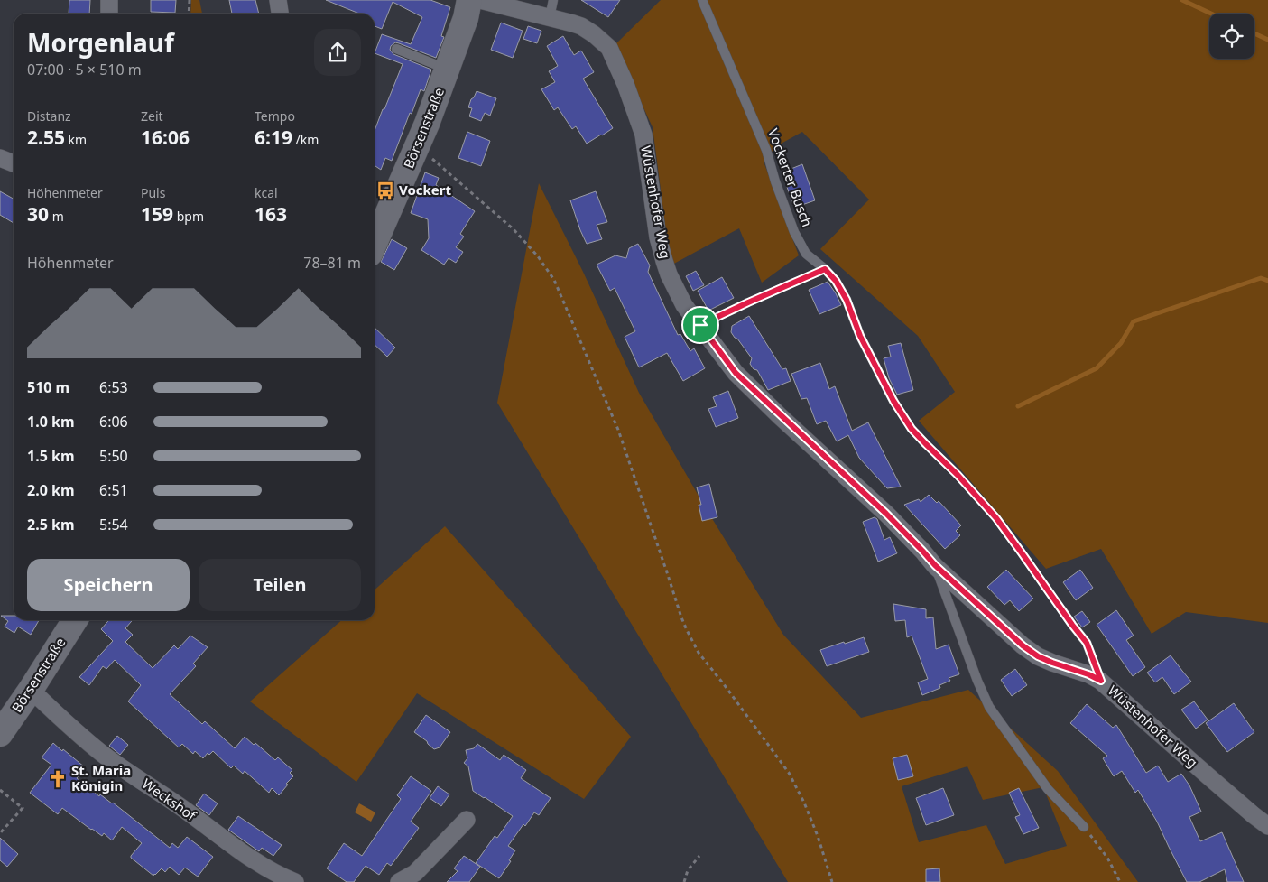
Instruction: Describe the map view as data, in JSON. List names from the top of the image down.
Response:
{
  "streets": {
    "street": ["Börsenstraße", "Wüstenhofer Weg", "Weckshof"],
    "lane": ["Vockerter Busch"]
  },
  "crossings": [
    ["Börsenstraße", "Weckshof"]
  ],
  "places": {
    "bus stop": ["Vockert"],
    "church": ["St. Maria Königin"]
  },
  "page": {
    "heading": ["Morgenlauf", "07:00 · 5 × 510 m"],
    "stats": [
      ["Distanz", "2.55 km"],
      ["Zeit", "16:06"],
      ["Tempo", "6:19 /km"],
      ["Höhenmeter", "30 m"],
      ["Puls", "159 bpm"],
      ["kcal", "163"]
    ],
    "chart": ["Höhenmeter", "78–81 m"],
    "list": [
      {
        "name": "510 m",
        "note": "6:53"
      },
      {
        "name": "1.0 km",
        "note": "6:06"
      },
      {
        "name": "1.5 km",
        "note": "5:50"
      },
      {
        "name": "2.0 km",
        "note": "6:51"
      },
      {
        "name": "2.5 km",
        "note": "5:54"
      }
    ],
    "buttons": ["Speichern", "Teilen"]
  }
}
